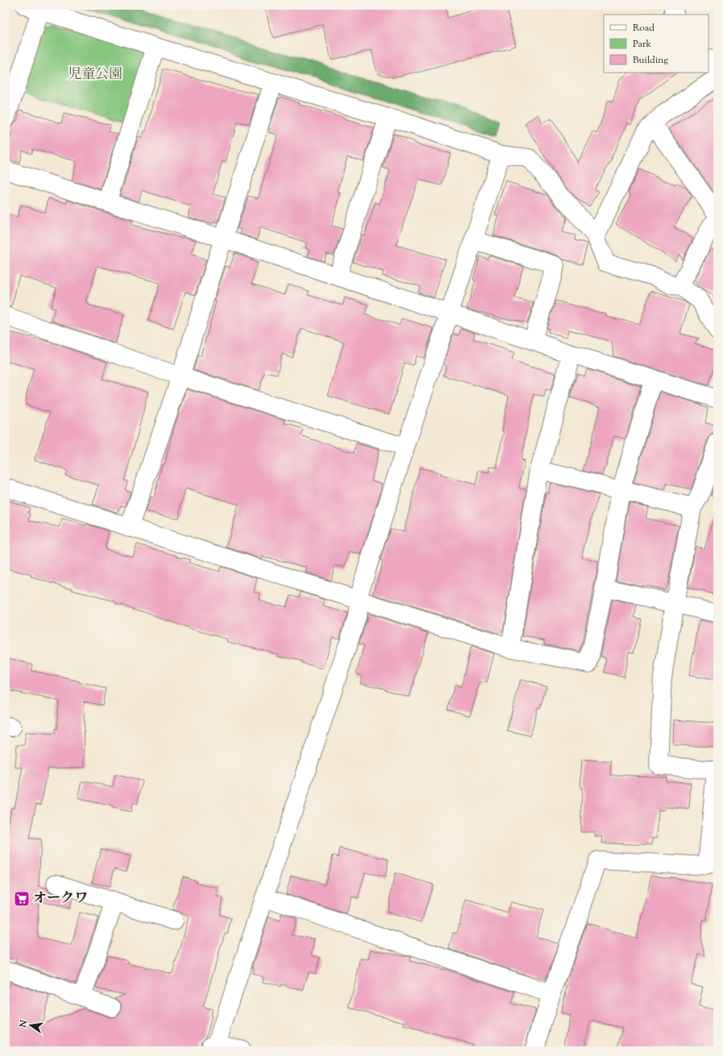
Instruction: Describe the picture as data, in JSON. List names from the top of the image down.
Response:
{
  "parks": ["児童公園"],
  "places": {
    "supermarket": ["オークワ"]
  },
  "legend": ["Road", "Park", "Building"],
  "north": "left"
}
